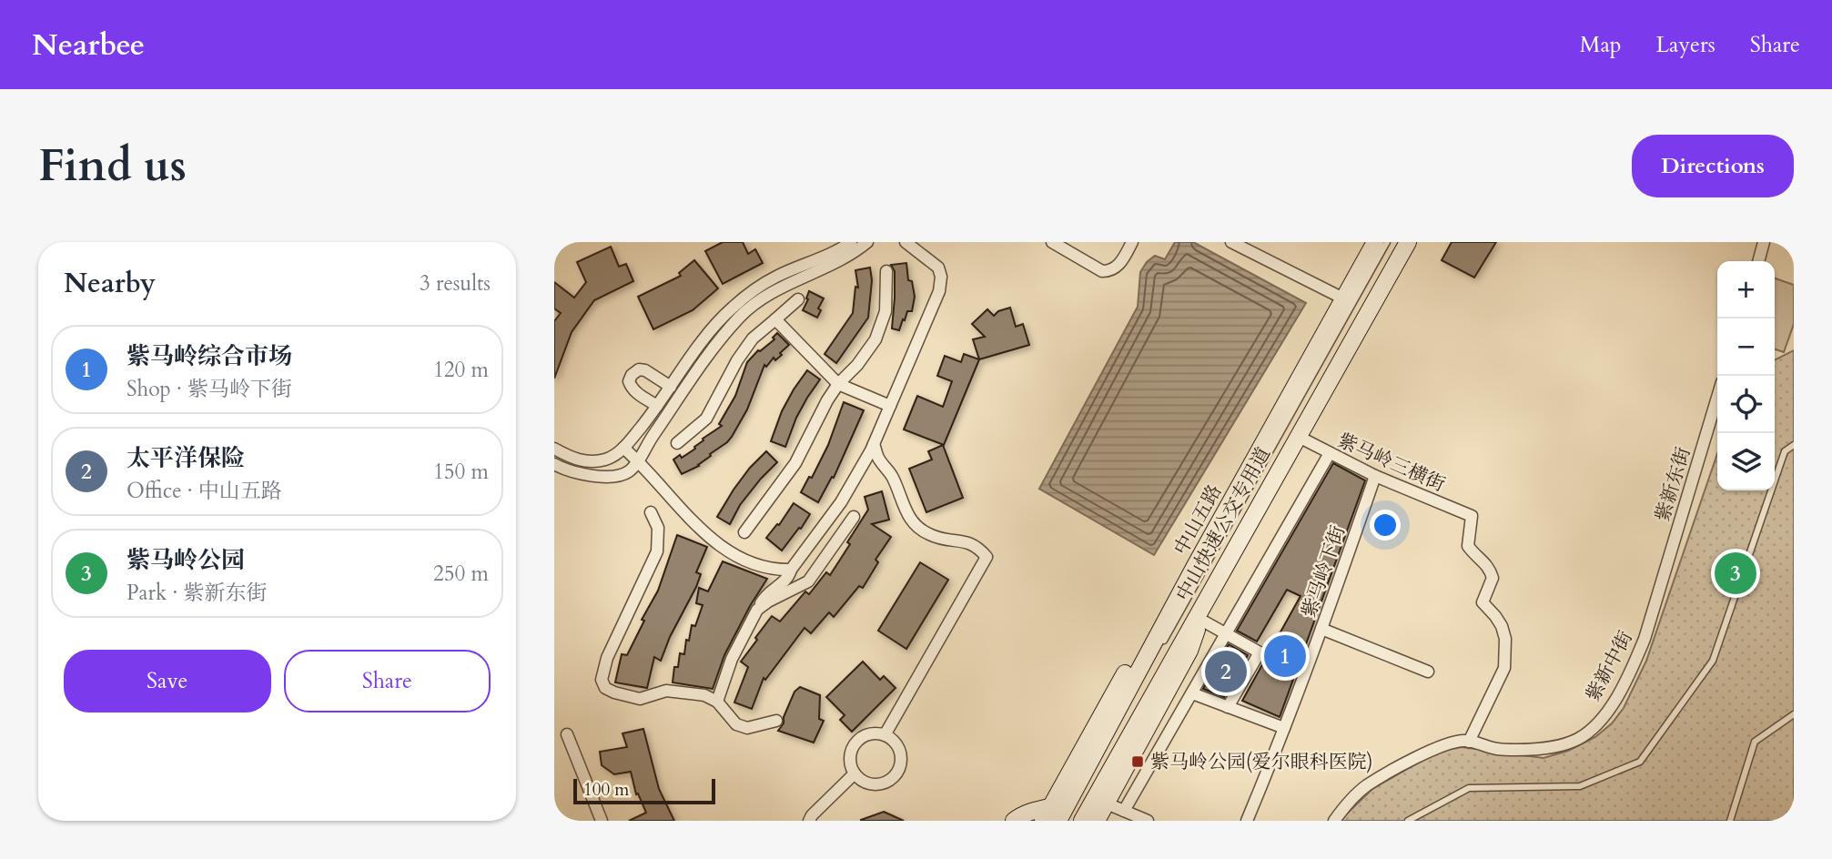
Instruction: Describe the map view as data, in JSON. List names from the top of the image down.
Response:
{
  "streets": {
    "main road": ["中山五路"],
    "street": [
      "紫马岭三横街",
      "紫新东街",
      "紫马岭下街",
      "紫新中街"
    ],
    "lane": ["中山快速公交专用道"]
  },
  "crossings": [
    ["紫马岭三横街", "紫马岭下街"],
    ["紫马岭三横街", "紫新中街"],
    ["紫新东街", "紫新中街"],
    ["中山五路", "中山快速公交专用道"]
  ],
  "places": {
    "transit": ["紫马岭公园(爱尔眼科医院)"]
  },
  "scale_bar": "100 m",
  "page": {
    "header": "Nearbee",
    "nav": ["Map", "Layers", "Share"],
    "buttons": [
      "Directions",
      ["Save", "Share"]
    ],
    "title": "Find us",
    "heading": ["Nearby", "3 results"],
    "map_buttons": ["+", "−"],
    "list": [
      {
        "mark": "1",
        "name": "紫马岭综合市场",
        "note": "Shop · 紫马岭下街",
        "value": "120 m"
      },
      {
        "mark": "2",
        "name": "太平洋保险",
        "note": "Office · 中山五路",
        "value": "150 m"
      },
      {
        "mark": "3",
        "name": "紫马岭公园",
        "note": "Park · 紫新东街",
        "value": "250 m"
      }
    ],
    "pins": ["3", "1", "2"],
    "scale": "100 m"
  }
}
